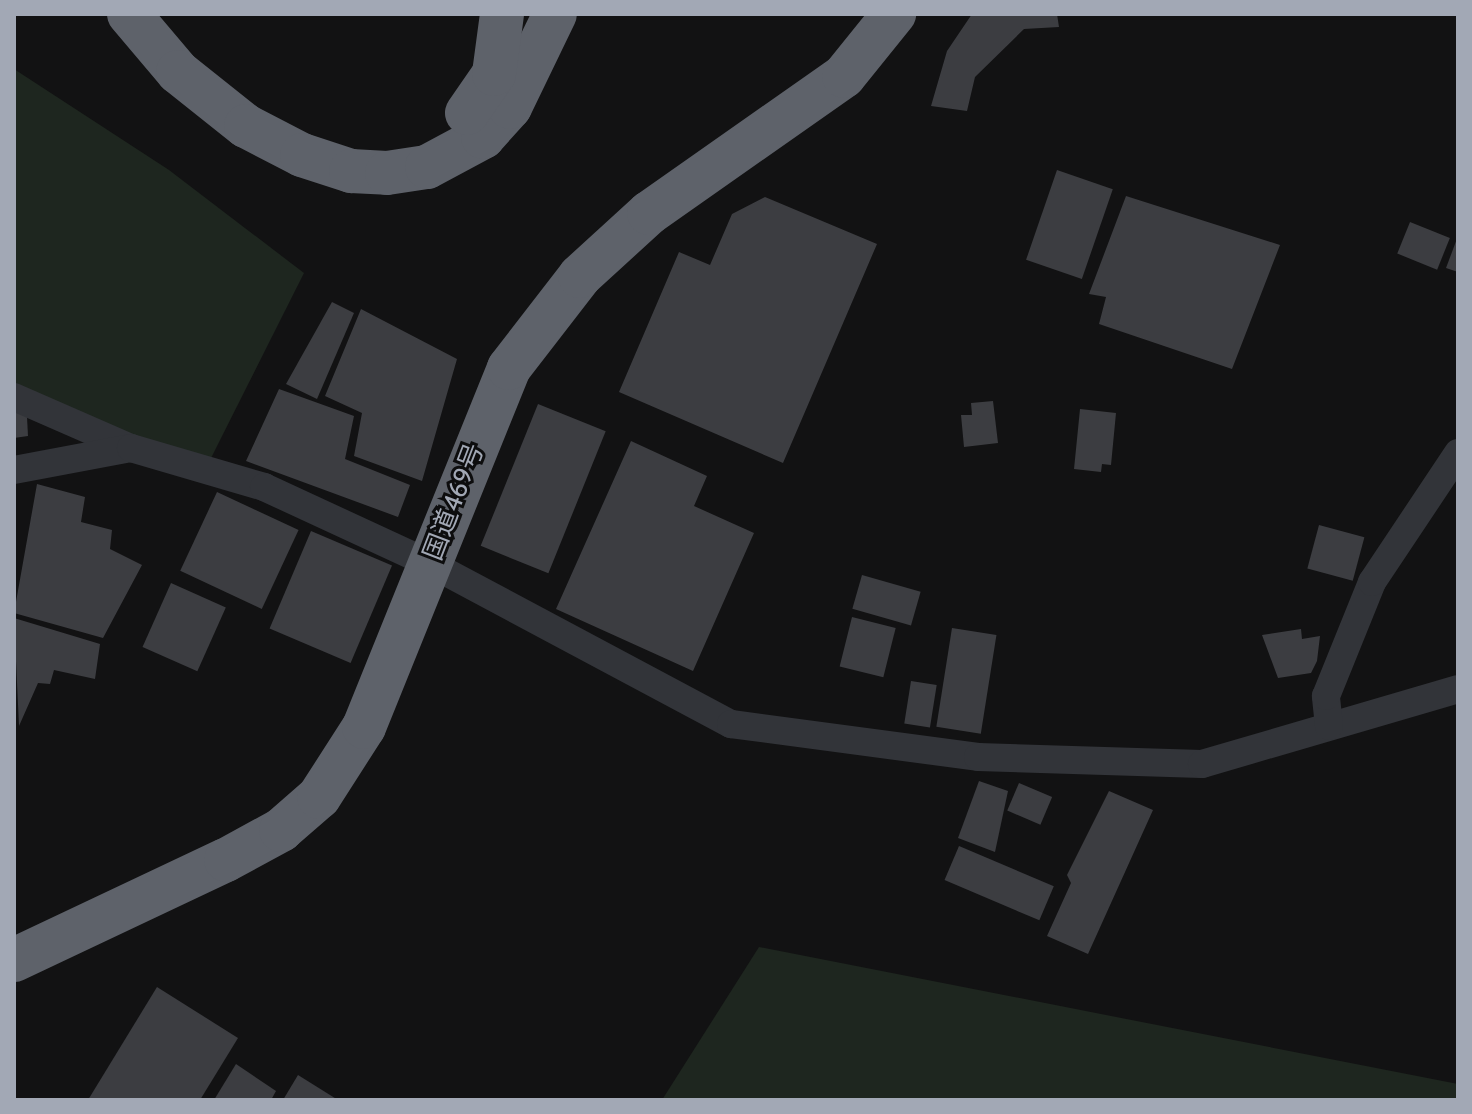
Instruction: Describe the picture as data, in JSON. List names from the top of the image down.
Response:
{
  "streets": {
    "highway": ["国道469号"]
  }
}
